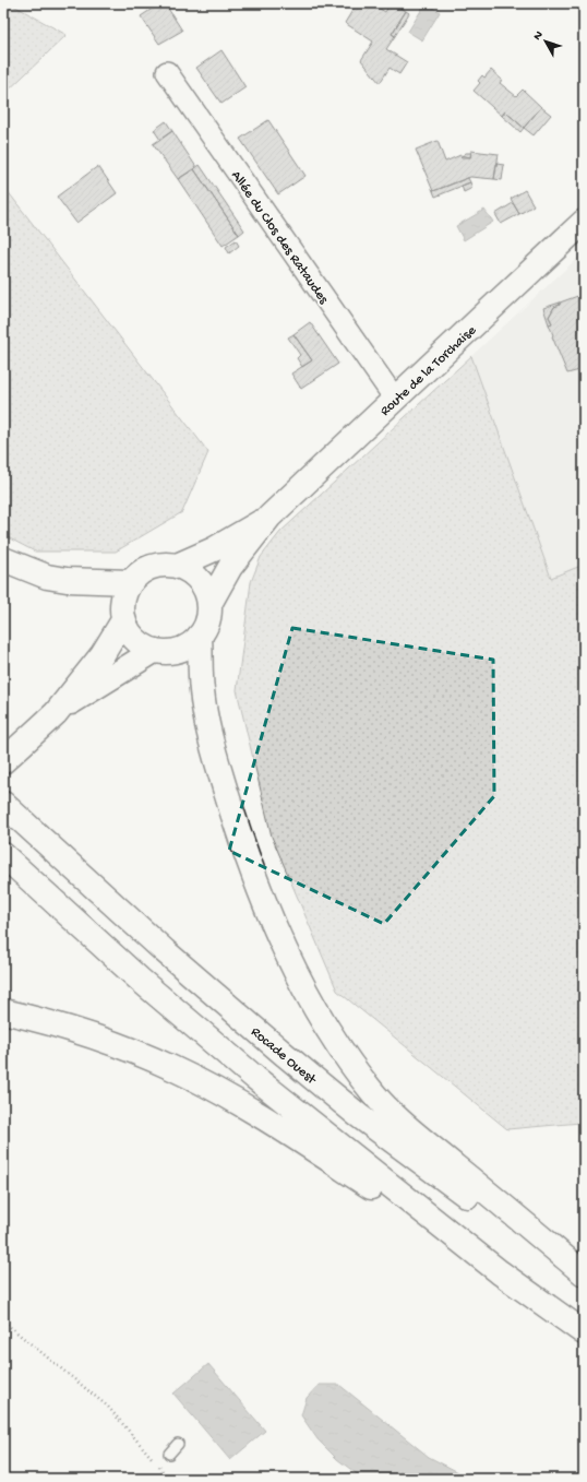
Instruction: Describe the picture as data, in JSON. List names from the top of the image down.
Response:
{
  "streets": {
    "main road": ["Route de la Torchaise", "Rocade Ouest"],
    "street": ["Allée du Clos des Rataudes"]
  },
  "crossings": [
    ["Allée du Clos des Rataudes", "Route de la Torchaise"]
  ],
  "north": "top left"
}
